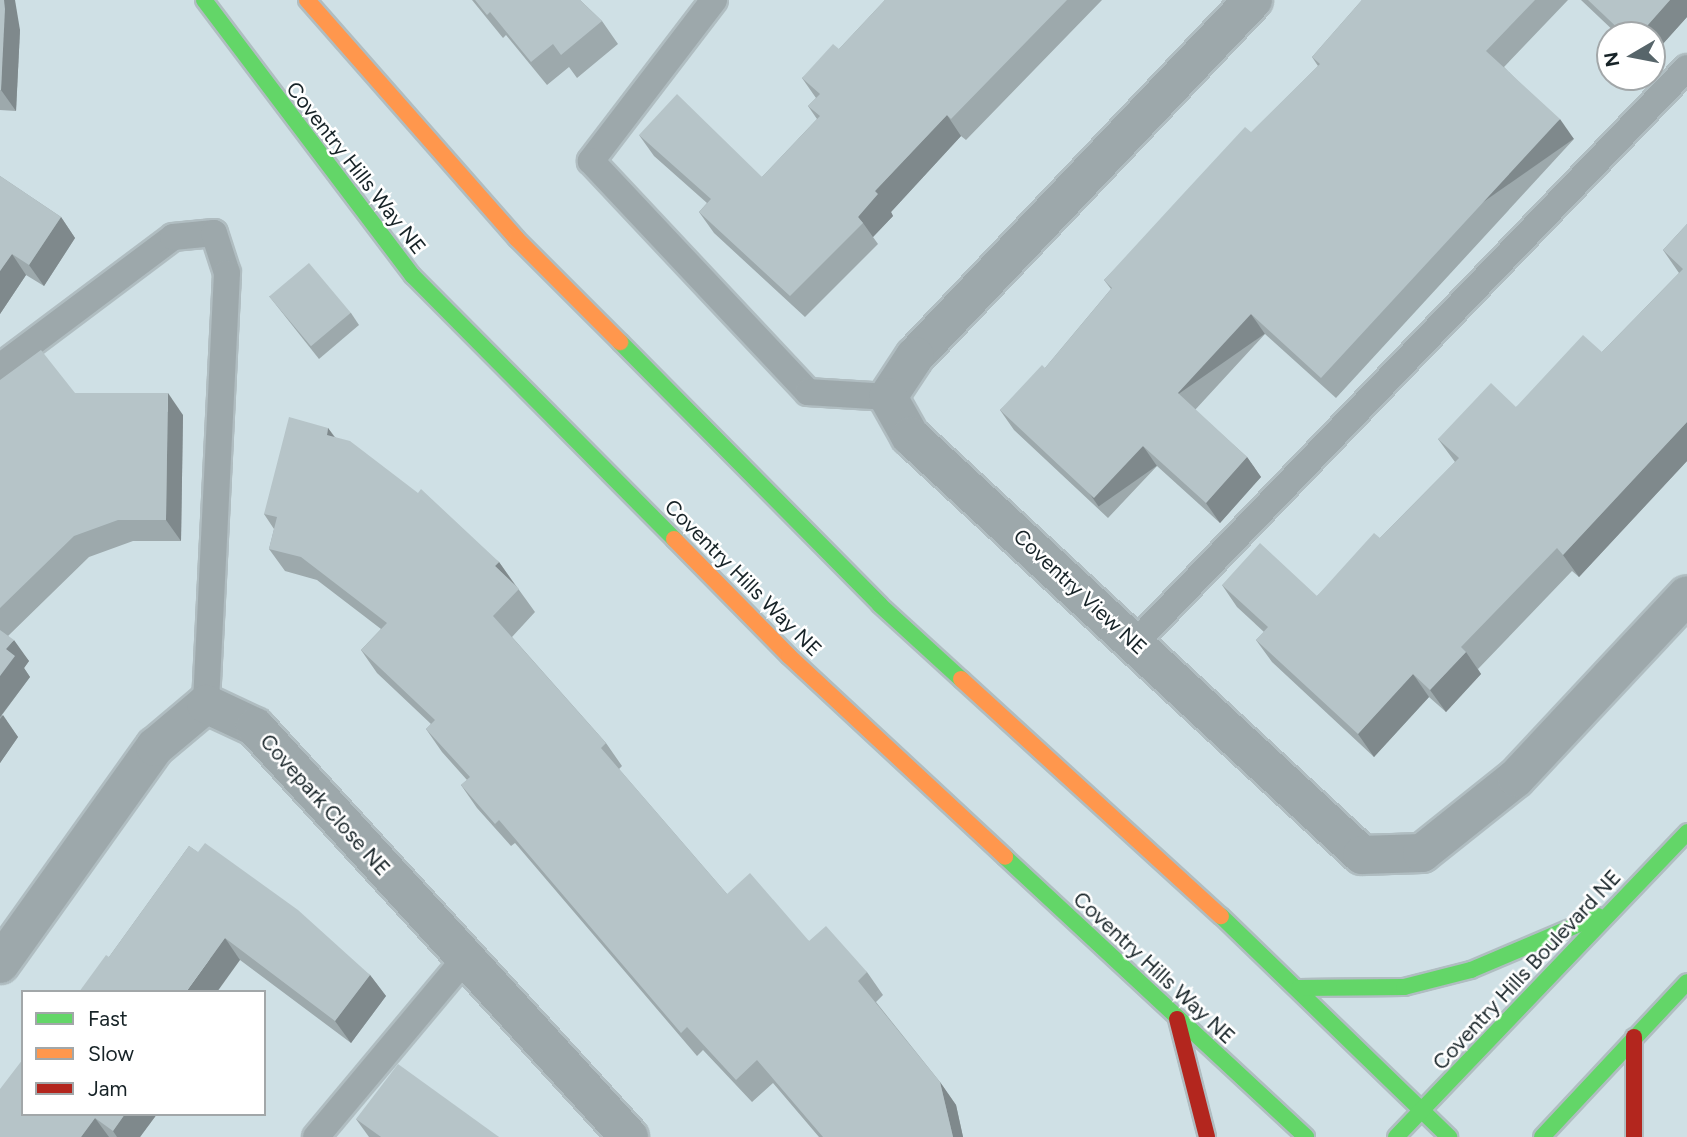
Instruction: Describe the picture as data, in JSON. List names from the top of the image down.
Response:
{
  "streets": {
    "street": [
      "Coventry Hills Way NE",
      "Coventry View NE",
      "Covepark Close NE",
      "Coventry Hills Boulevard NE"
    ]
  },
  "legend": ["Fast", "Slow", "Jam"],
  "north": "left"
}
